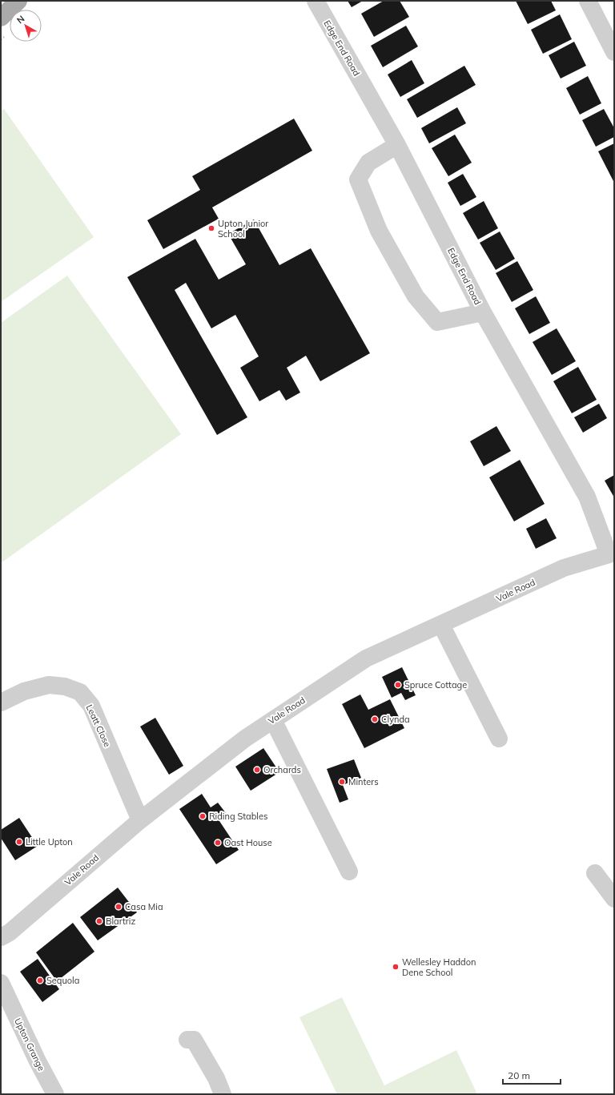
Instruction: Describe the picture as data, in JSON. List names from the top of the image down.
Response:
{
  "streets": {
    "street": [
      "Edge End Road",
      "Vale Road",
      "Leatt Close",
      "Upton Grange"
    ]
  },
  "crossings": [
    ["Edge End Road", "Vale Road"],
    ["Vale Road", "Leatt Close"]
  ],
  "places": [
    "Upton Junior School",
    "Spruce Cottage",
    "Clynda",
    "Orchards",
    "Minters",
    "Riding Stables",
    "Little Upton",
    "Oast House",
    "Casa Mia",
    "Blartriz",
    "Wellesley Haddon Dene School",
    "Sequola"
  ],
  "scale_bar": "20 m",
  "north": "top left"
}
